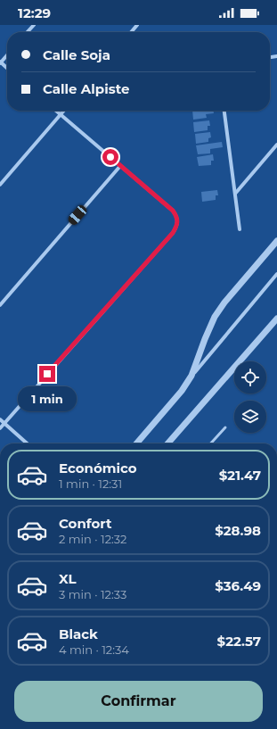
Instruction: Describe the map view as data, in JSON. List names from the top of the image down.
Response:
{
  "page": {
    "status": "12:29",
    "banner": ["Calle Soja", "Calle Alpiste"],
    "bubble": "1 min",
    "list": [
      {
        "name": "Económico",
        "note": "1 min · 12:31",
        "value": "$21.47"
      },
      {
        "name": "Confort",
        "note": "2 min · 12:32",
        "value": "$28.98"
      },
      {
        "name": "XL",
        "note": "3 min · 12:33",
        "value": "$36.49"
      },
      {
        "name": "Black",
        "note": "4 min · 12:34",
        "value": "$22.57"
      }
    ],
    "buttons": "Confirmar"
  }
}
